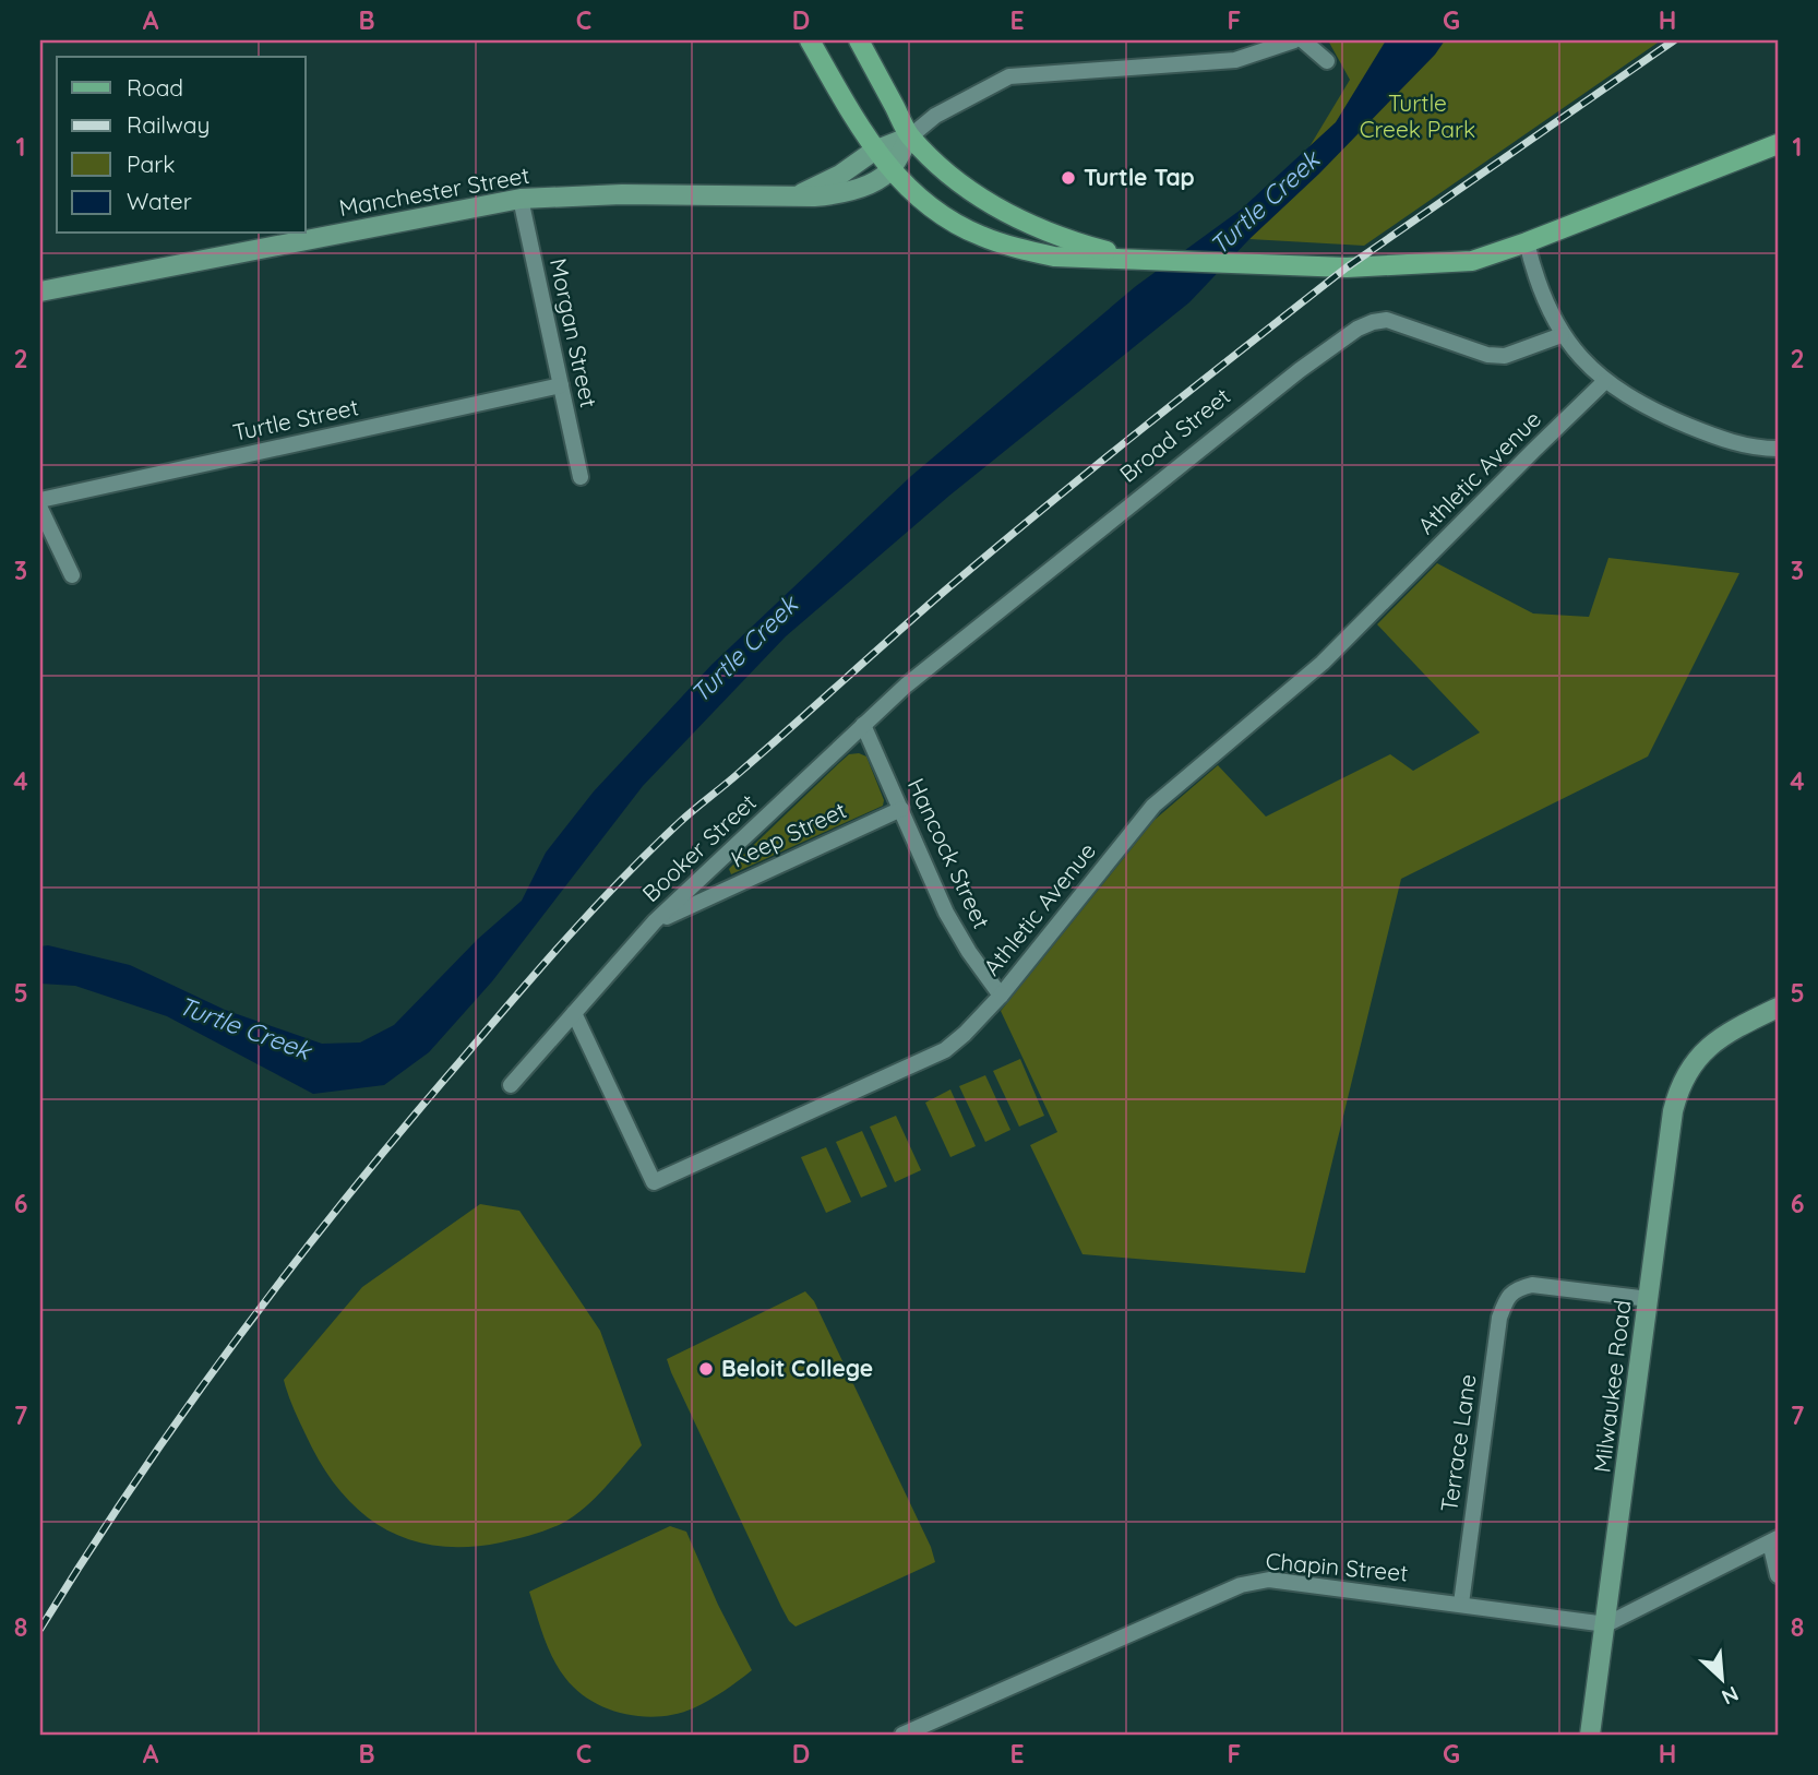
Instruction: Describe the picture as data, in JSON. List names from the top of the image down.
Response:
{
  "streets": {
    "street": [
      "Manchester Street",
      "Morgan Street",
      "Turtle Street",
      "Broad Street",
      "Athletic Avenue",
      "Keep Street",
      "Booker Street",
      "Hancock Street",
      "Milwaukee Road",
      "Terrace Lane",
      "Chapin Street"
    ]
  },
  "crossings": [
    ["Manchester Street", "Morgan Street"],
    ["Morgan Street", "Turtle Street"],
    ["Broad Street", "Booker Street"],
    ["Broad Street", "Hancock Street"],
    ["Athletic Avenue", "Booker Street"],
    ["Athletic Avenue", "Hancock Street"],
    ["Keep Street", "Booker Street"],
    ["Keep Street", "Hancock Street"],
    ["Booker Street", "Hancock Street"],
    ["Milwaukee Road", "Terrace Lane"],
    ["Milwaukee Road", "Chapin Street"],
    ["Terrace Lane", "Chapin Street"]
  ],
  "water": ["Turtle Creek"],
  "parks": ["Turtle Creek Park"],
  "places": ["Turtle Tap", "Beloit College"],
  "legend": [
    "Road",
    "Railway",
    "Park",
    "Water"
  ],
  "north": "bottom right",
  "grid": {
    "columns": [
      "A",
      "B",
      "C",
      "D",
      "E",
      "F",
      "G",
      "H"
    ],
    "rows": [
      "1",
      "2",
      "3",
      "4",
      "5",
      "6",
      "7",
      "8"
    ]
  }
}
